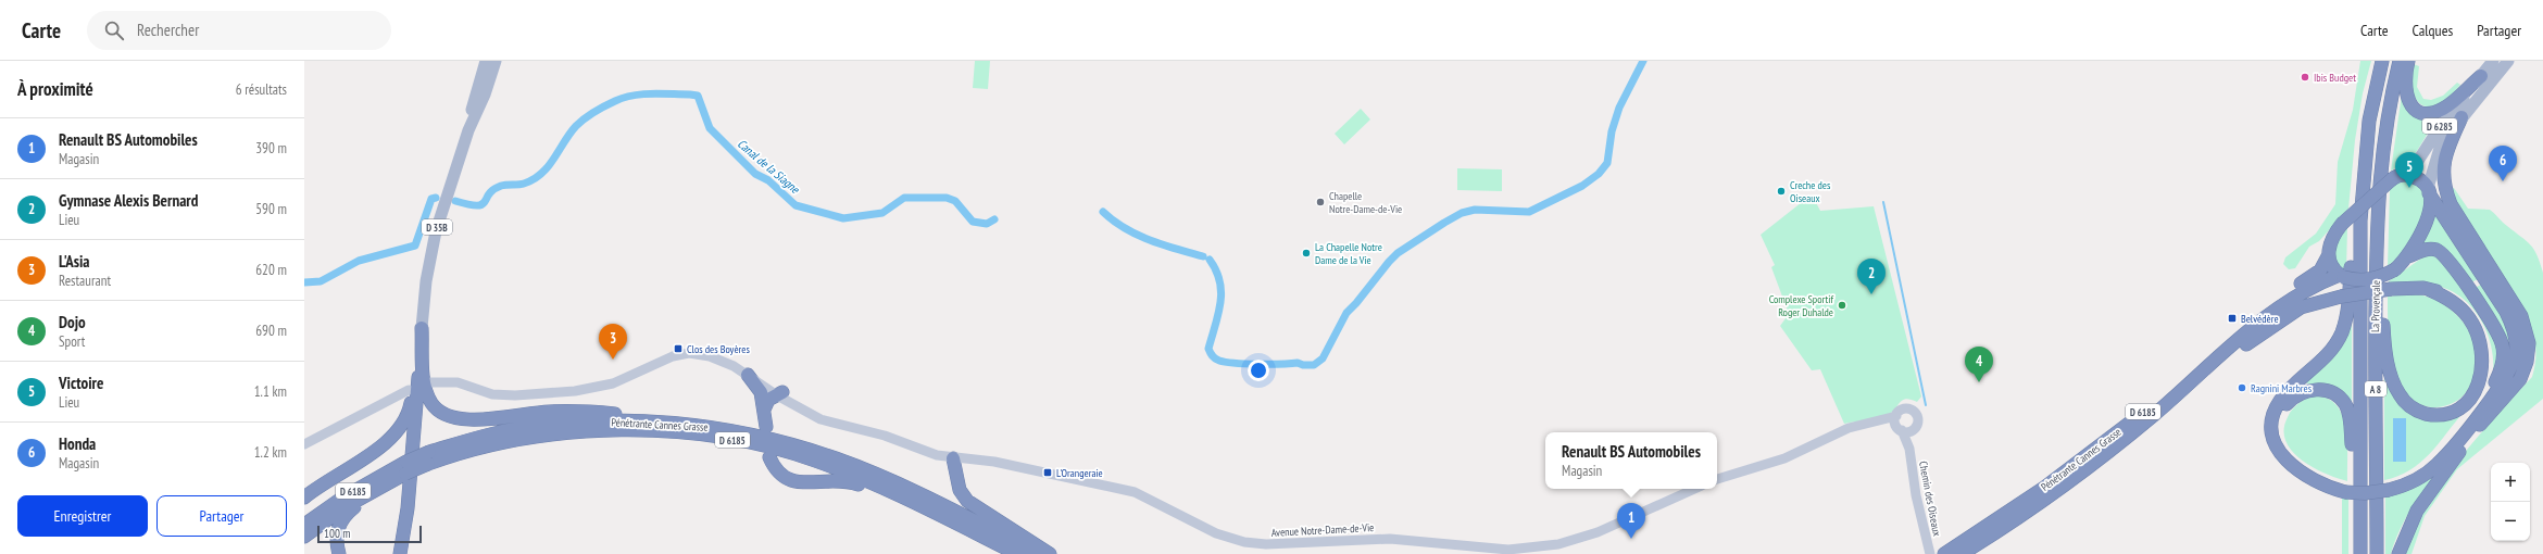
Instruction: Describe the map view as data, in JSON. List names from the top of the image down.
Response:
{
  "streets": {
    "highway": [
      "La Provençale",
      "A 8",
      "D 6185",
      "Pénétrante Cannes Grasse"
    ],
    "main road": [
      "D 6285",
      "D 35B",
      "Chemin des Oiseaux",
      "Avenue Notre-Dame-de-Vie"
    ]
  },
  "crossings": [
    ["D 6285", "Pénétrante Cannes Grasse"]
  ],
  "water": ["Canal de la Siagne"],
  "places": {
    "other": [
      "Ibis Budget",
      "Creche des Oiseaux",
      "Chapelle Notre-Dame-de-Vie",
      "La Chapelle Notre Dame de la Vie",
      "Complexe Sportif Roger Duhalde",
      "Ragnini Marbres"
    ],
    "transit": ["Belvédère", "Clos des Boyères", "L'Orangeraie"]
  },
  "scale_bar": "100 m",
  "page": {
    "header": "Carte",
    "search": "Rechercher",
    "nav": ["Carte", "Calques", "Partager"],
    "heading": ["À proximité", "6 résultats"],
    "list": [
      {
        "mark": "1",
        "name": "Renault BS Automobiles",
        "note": "Magasin",
        "value": "390 m"
      },
      {
        "mark": "2",
        "name": "Gymnase Alexis Bernard",
        "note": "Lieu",
        "value": "590 m"
      },
      {
        "mark": "3",
        "name": "L'Asia",
        "note": "Restaurant",
        "value": "620 m"
      },
      {
        "mark": "4",
        "name": "Dojo",
        "note": "Sport",
        "value": "690 m"
      },
      {
        "mark": "5",
        "name": "Victoire",
        "note": "Lieu",
        "value": "1.1 km"
      },
      {
        "mark": "6",
        "name": "Honda",
        "note": "Magasin",
        "value": "1.2 km"
      }
    ],
    "pins": [
      "6",
      "5",
      "2",
      "3",
      "4",
      "1"
    ],
    "popup": ["Renault BS Automobiles", "Magasin"],
    "map_buttons": ["+", "−"],
    "buttons": ["Enregistrer", "Partager"],
    "scale": "100 m"
  }
}
